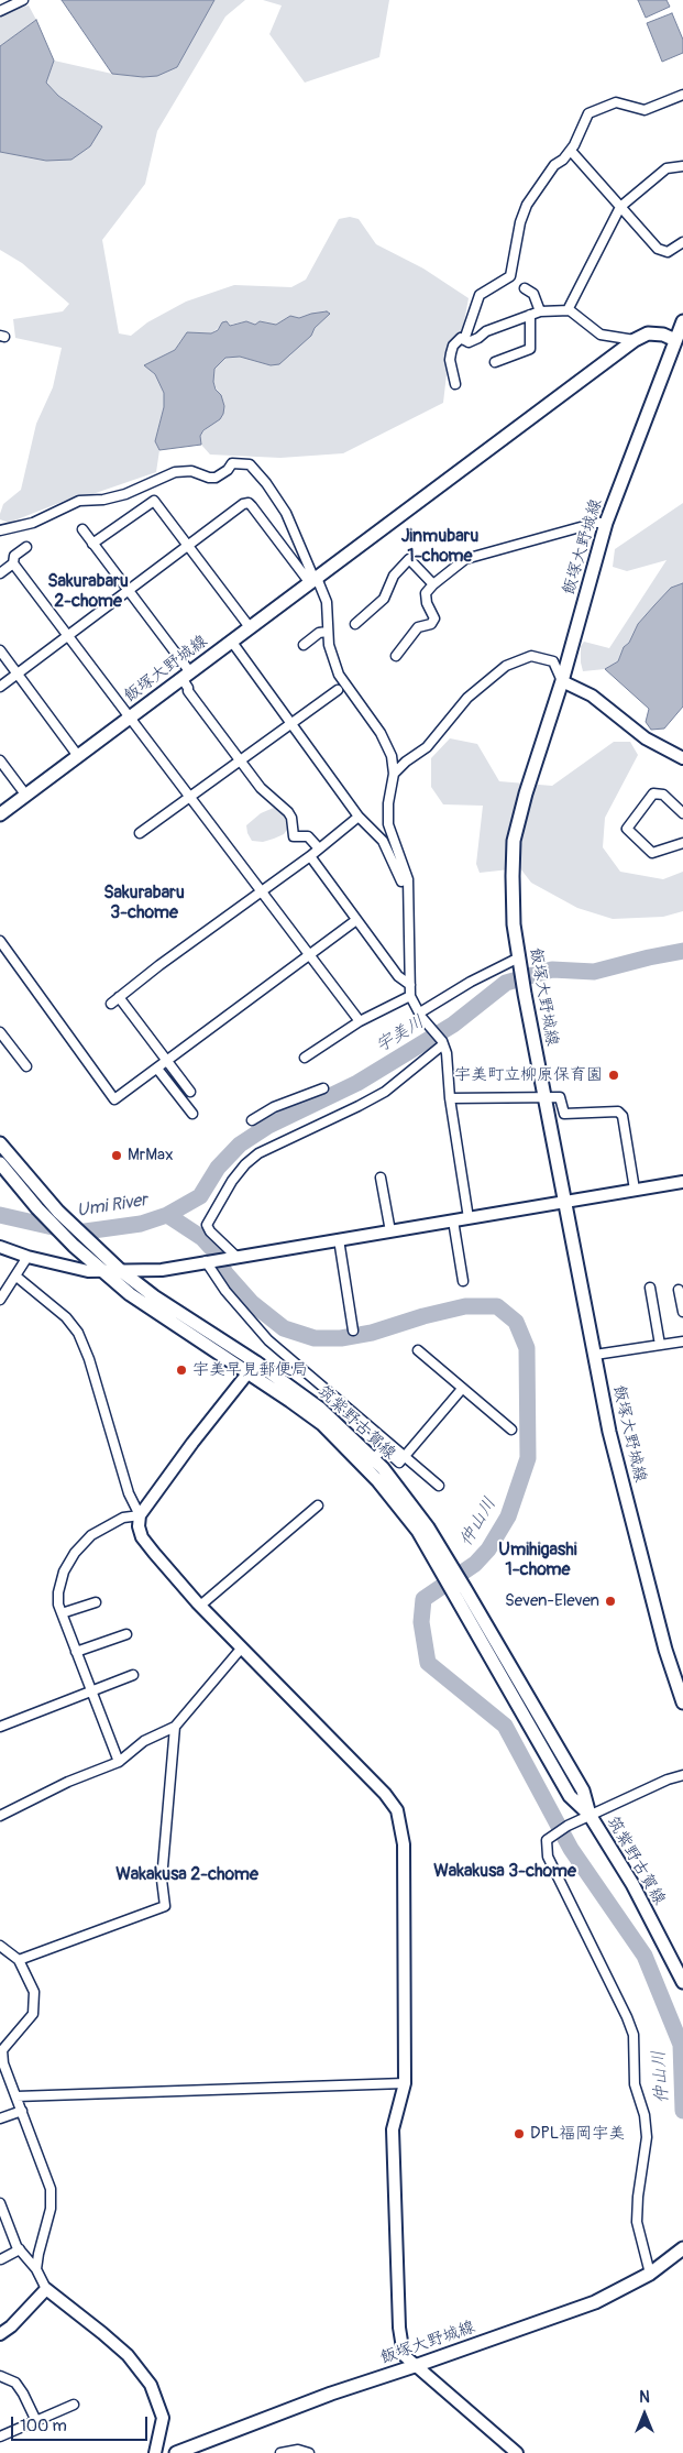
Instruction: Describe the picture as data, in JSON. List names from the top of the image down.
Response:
{
  "streets": {
    "main road": ["飯塚大野城線", "筑紫野古賀線"]
  },
  "districts": [
    "Jinmubaru 1-chome",
    "Sakurabaru 2-chome",
    "Sakurabaru 3-chome",
    "Umihigashi 1-chome",
    "Wakakusa 3-chome",
    "Wakakusa 2-chome"
  ],
  "water": ["宇美川", "Umi River", "仲山川"],
  "places": [
    "宇美町立柳原保育園",
    "MrMax",
    "宇美早見郵便局",
    "Seven-Eleven",
    "DPL福岡宇美"
  ],
  "scale_bar": "100 m",
  "north": "top"
}
